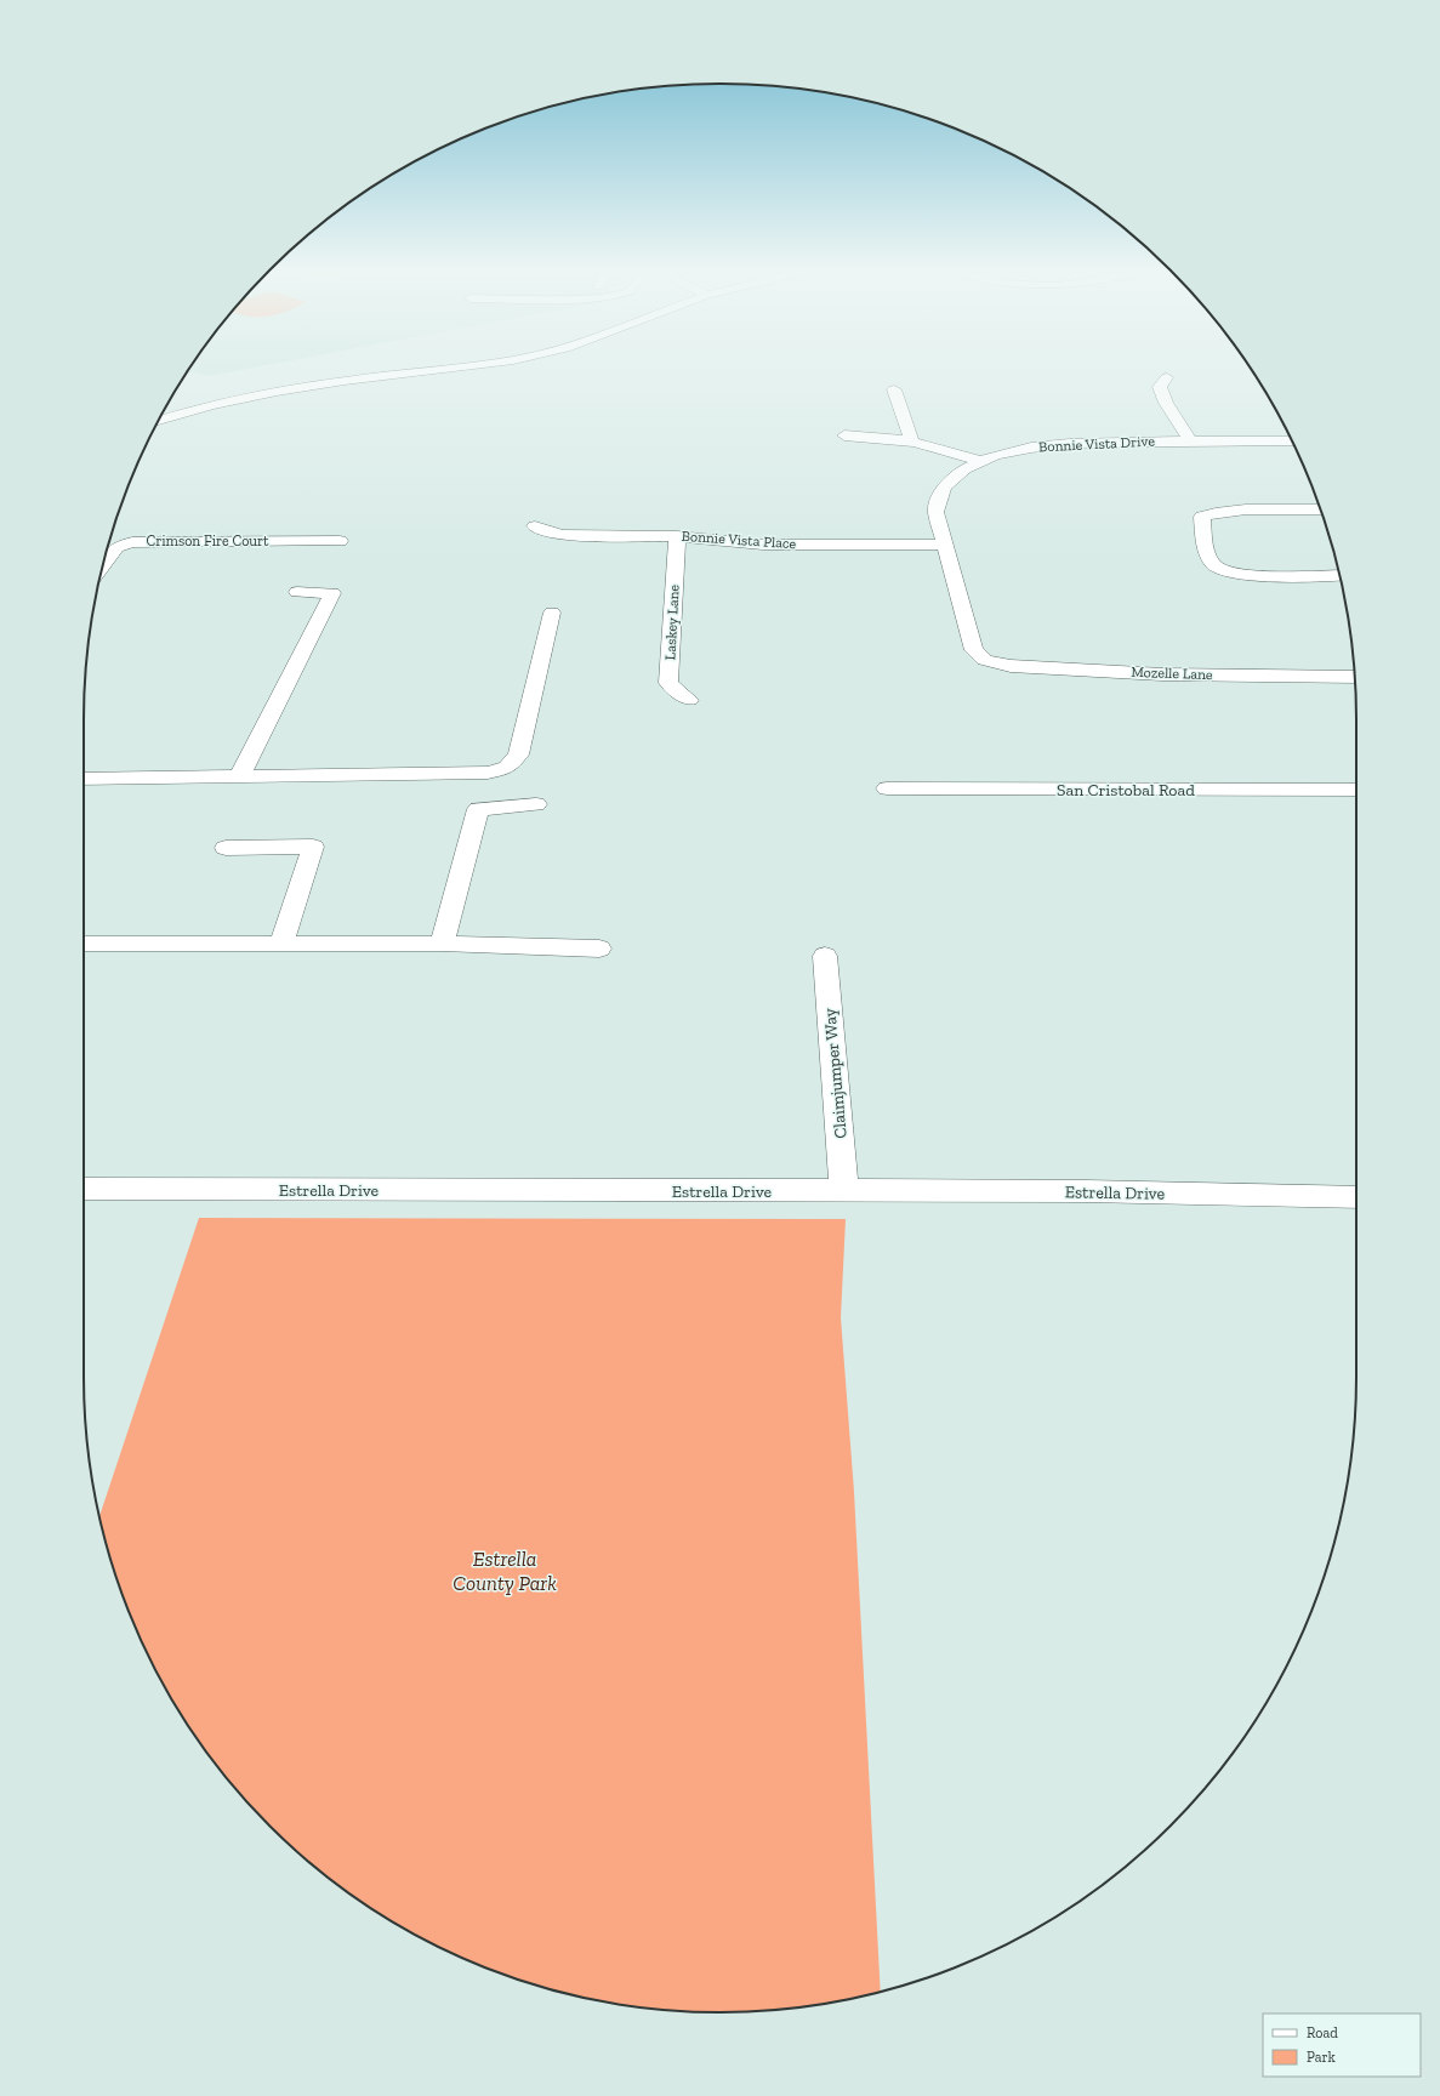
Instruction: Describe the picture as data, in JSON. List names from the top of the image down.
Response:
{
  "streets": {
    "street": [
      "Bonnie Vista Drive",
      "Bonnie Vista Place",
      "Crimson Fire Court",
      "Laskey Lane",
      "Mozelle Lane",
      "San Cristobal Road",
      "Claimjumper Way",
      "Estrella Drive"
    ]
  },
  "crossings": [
    ["Bonnie Vista Drive", "Bonnie Vista Place"],
    ["Bonnie Vista Drive", "Mozelle Lane"],
    ["Bonnie Vista Place", "Laskey Lane"],
    ["Claimjumper Way", "Estrella Drive"]
  ],
  "parks": ["Estrella County Park"],
  "legend": ["Road", "Park"]
}
